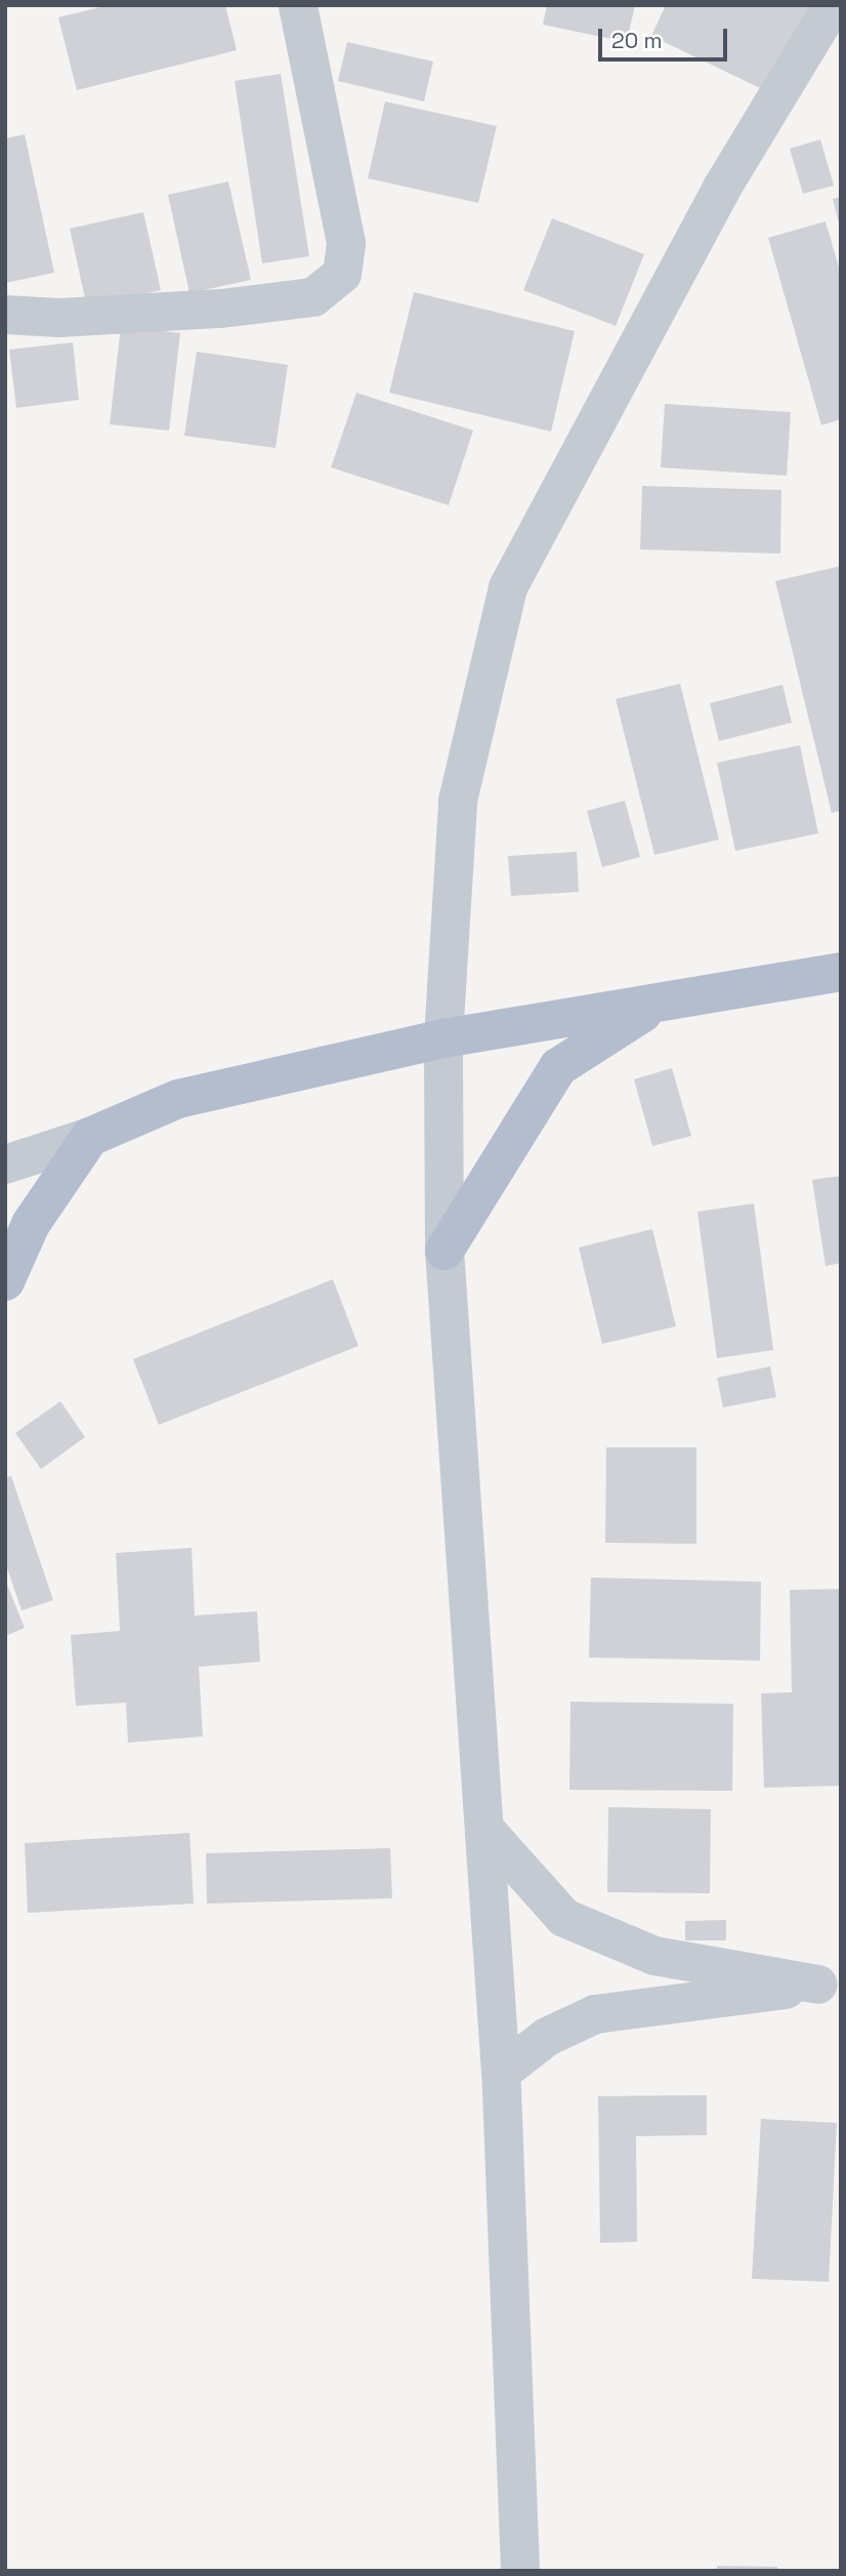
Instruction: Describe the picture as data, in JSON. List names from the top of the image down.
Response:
{
  "scale_bar": "20 m"
}
